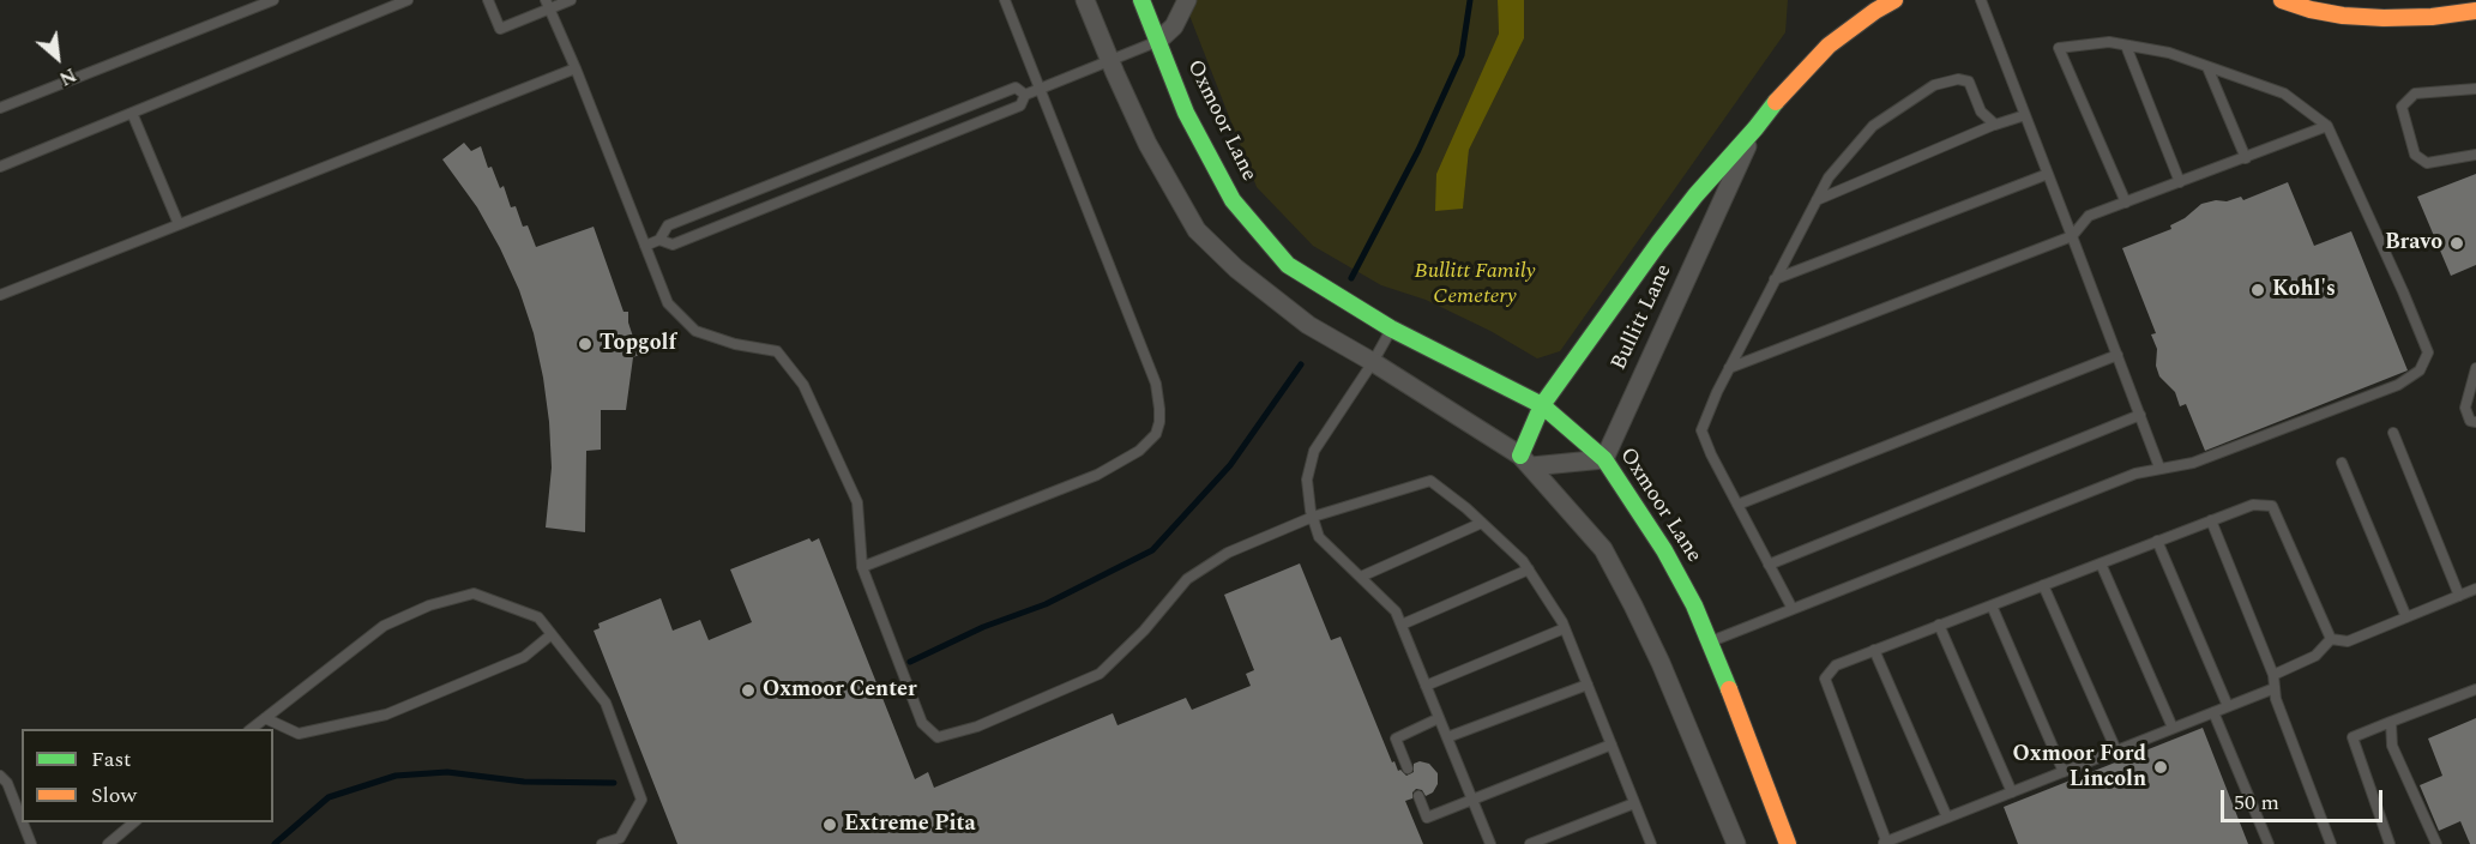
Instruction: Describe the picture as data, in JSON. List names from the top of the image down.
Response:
{
  "streets": {
    "street": ["Oxmoor Lane", "Bullitt Lane"]
  },
  "crossings": [
    ["Oxmoor Lane", "Bullitt Lane"]
  ],
  "parks": ["Bullitt Family Cemetery"],
  "places": [
    "Bravo",
    "Kohl's",
    "Topgolf",
    "Oxmoor Center",
    "Oxmoor Ford Lincoln",
    "Extreme Pita"
  ],
  "legend": ["Fast", "Slow"],
  "scale_bar": "50 m",
  "north": "bottom right"
}
